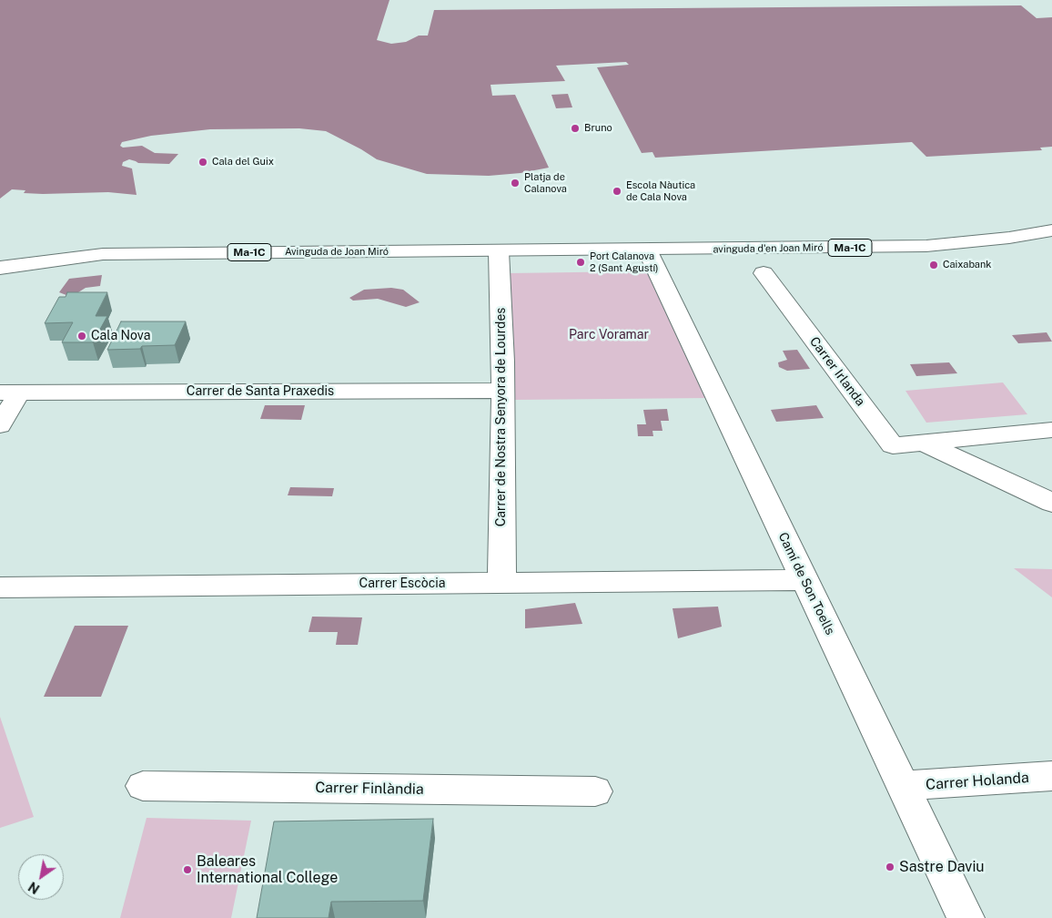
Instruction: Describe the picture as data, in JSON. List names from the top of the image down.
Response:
{
  "streets": {
    "street": [
      "Ma-1C",
      "avinguda d'en Joan Miró",
      "Avinguda de Joan Miró",
      "Carrer Irlanda",
      "Carrer de Santa Praxedis",
      "Carrer de Nostra Senyora de Lourdes",
      "Carrer Escòcia",
      "Camí de Son Toells",
      "Carrer Holanda",
      "Carrer Finlàndia"
    ]
  },
  "crossings": [
    ["avinguda d'en Joan Miró", "Avinguda de Joan Miró"],
    ["avinguda d'en Joan Miró", "Camí de Son Toells"],
    ["Avinguda de Joan Miró", "Carrer de Nostra Senyora de Lourdes"],
    ["Avinguda de Joan Miró", "Camí de Son Toells"],
    ["Carrer de Santa Praxedis", "Carrer de Nostra Senyora de Lourdes"],
    ["Carrer de Nostra Senyora de Lourdes", "Carrer Escòcia"],
    ["Carrer Escòcia", "Camí de Son Toells"],
    ["Camí de Son Toells", "Carrer Holanda"]
  ],
  "parks": ["Parc Voramar"],
  "places": [
    "Bruno",
    "Cala del Guix",
    "Platja de Calanova",
    "Escola Nàutica de Cala Nova",
    "Port Calanova 2 (Sant Agustí)",
    "Caixabank",
    "Cala Nova",
    "Sastre Daviu",
    "Baleares International College"
  ],
  "north": "bottom left"
}
